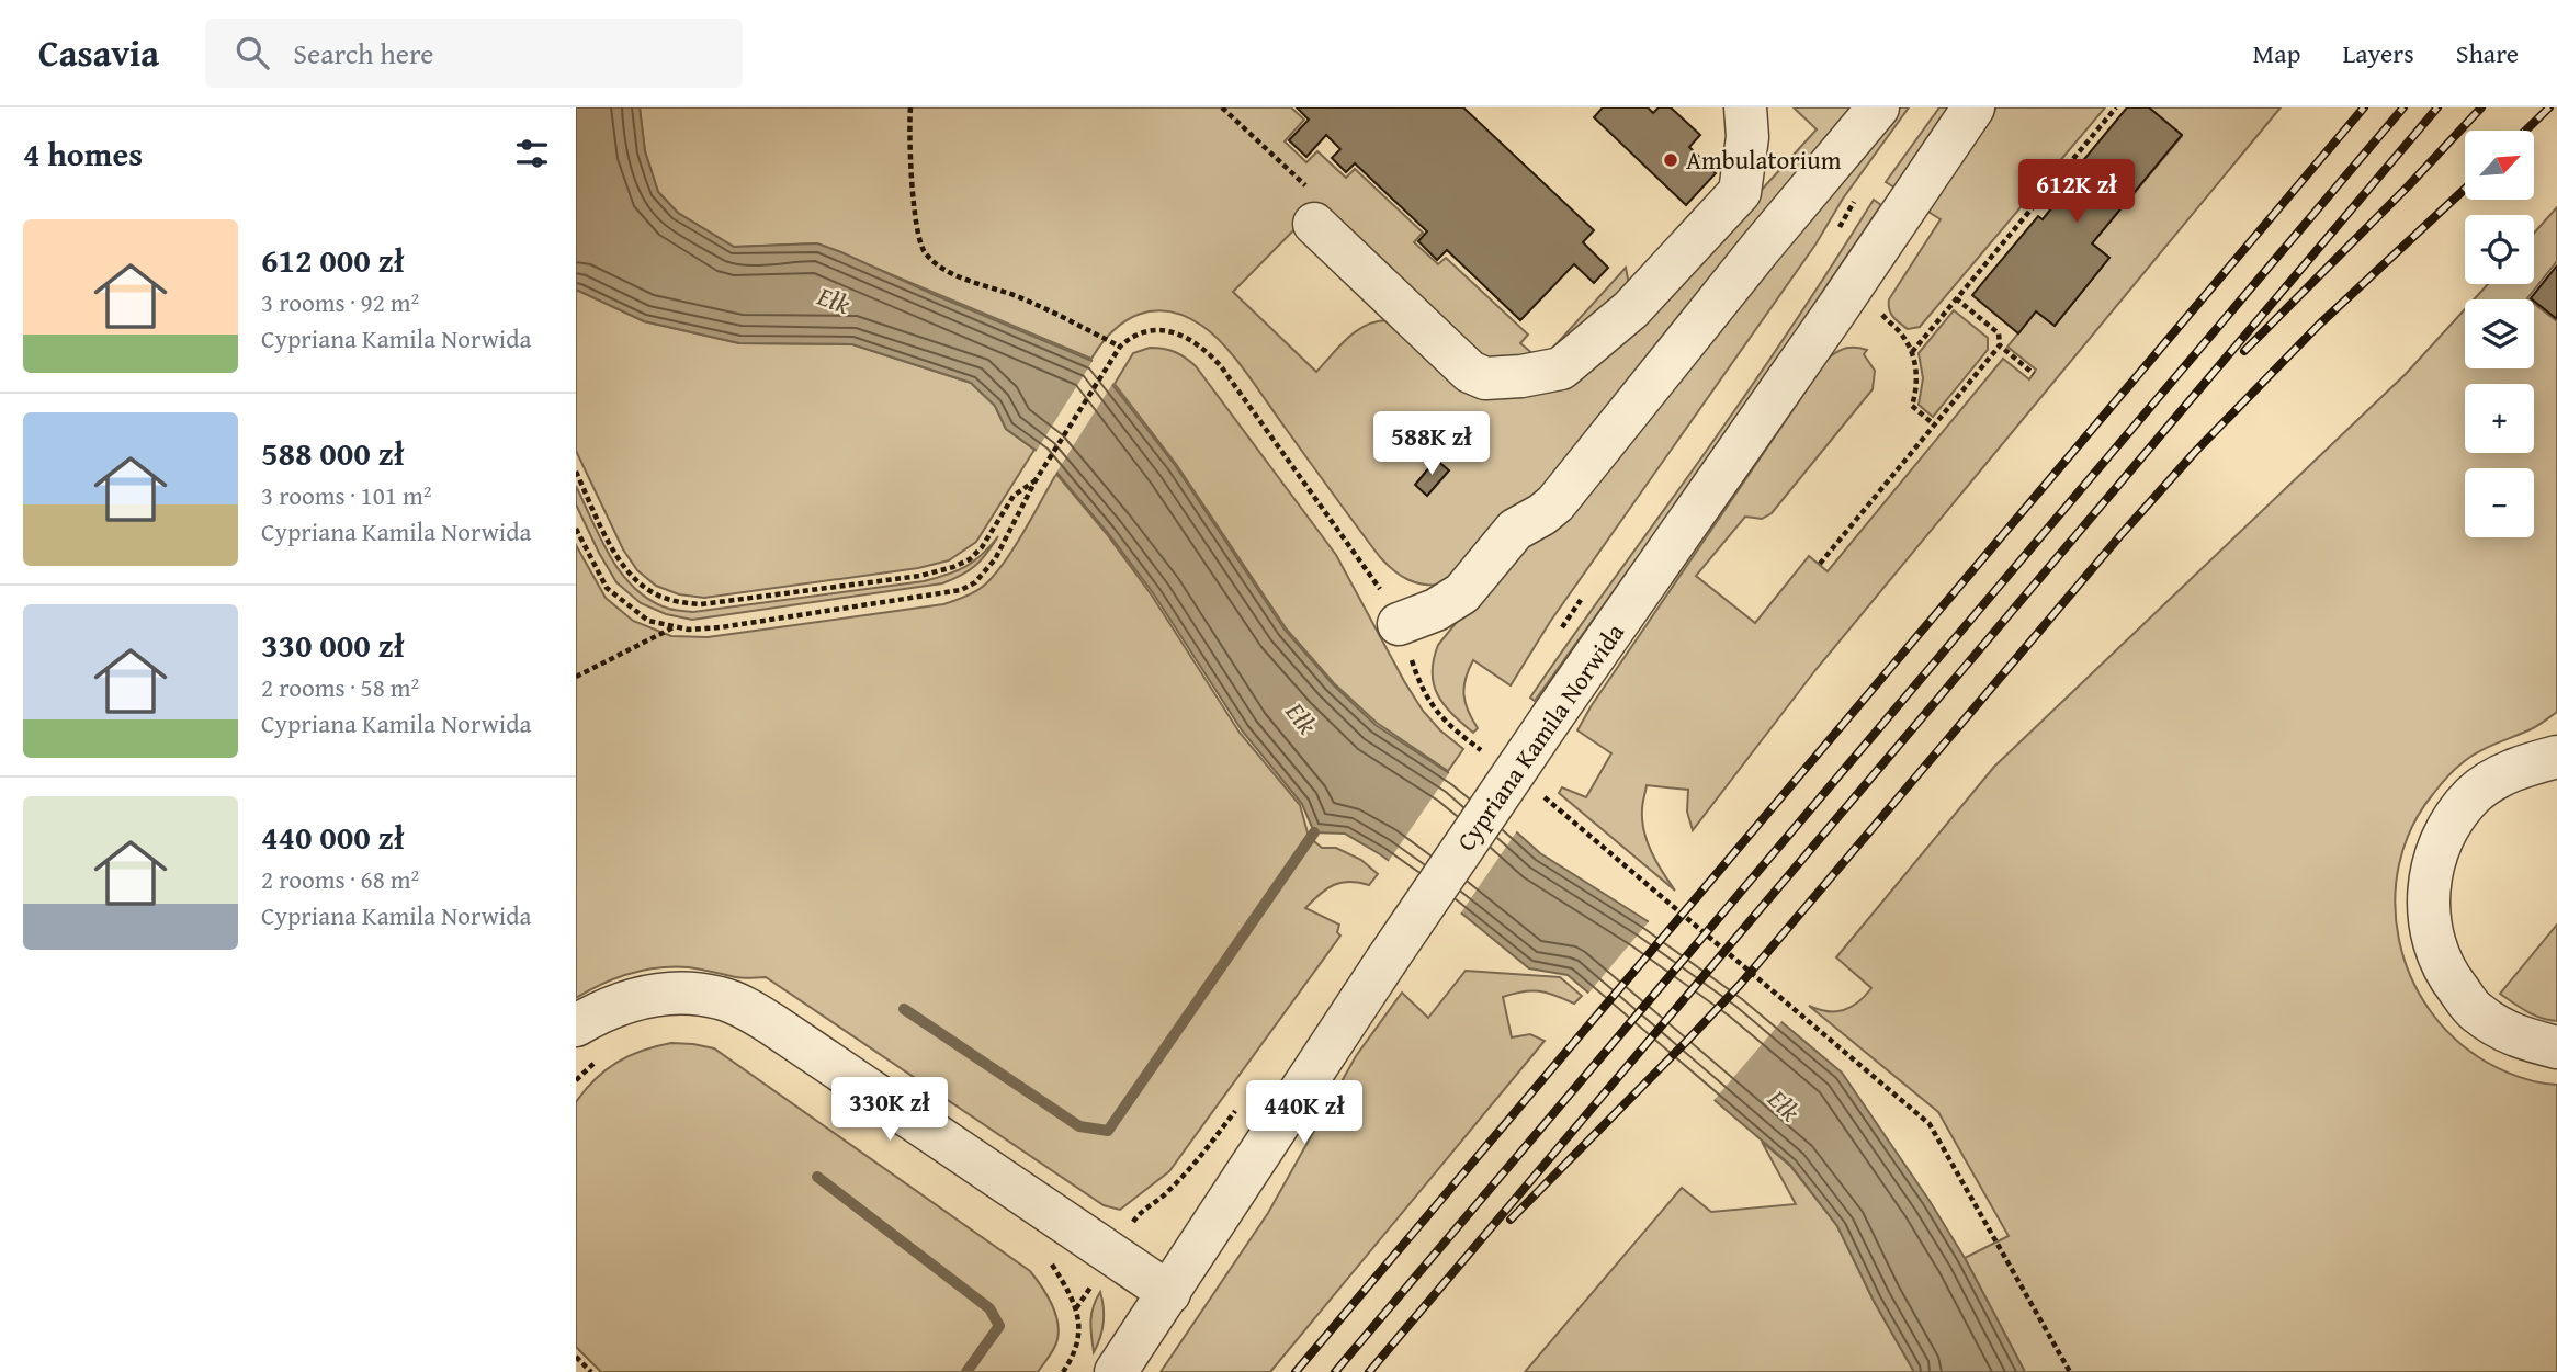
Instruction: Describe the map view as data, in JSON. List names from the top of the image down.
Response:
{
  "streets": {
    "street": ["Cypriana Kamila Norwida"]
  },
  "water": ["Ełk"],
  "places": ["Ambulatorium"],
  "north": "top right",
  "page": {
    "header": "Casavia",
    "search": "Search here",
    "nav": ["Map", "Layers", "Share"],
    "heading": "4 homes",
    "map_buttons": ["+", "−"],
    "price": [
      "612K zł",
      "588K zł",
      "330K zł",
      "440K zł"
    ],
    "list": [
      {
        "name": "612 000 zł",
        "note": "3 rooms · 92 m² · Cypriana Kamila Norwida"
      },
      {
        "name": "588 000 zł",
        "note": "3 rooms · 101 m² · Cypriana Kamila Norwida"
      },
      {
        "name": "330 000 zł",
        "note": "2 rooms · 58 m² · Cypriana Kamila Norwida"
      },
      {
        "name": "440 000 zł",
        "note": "2 rooms · 68 m² · Cypriana Kamila Norwida"
      }
    ]
  }
}
